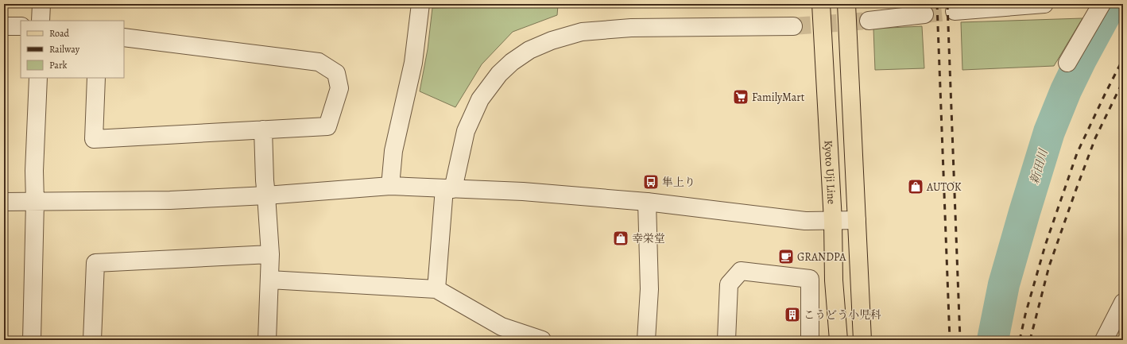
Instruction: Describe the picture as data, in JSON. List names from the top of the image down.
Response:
{
  "streets": {
    "main road": ["Kyoto Uji Line"]
  },
  "water": ["新田川"],
  "places": {
    "supermarket": ["FamilyMart"],
    "bus stop": ["隼上り"],
    "shop": ["AUTOK", "幸栄堂"],
    "cafe": ["GRANDPA"],
    "building": ["こうどう小児科"]
  },
  "legend": ["Road", "Railway", "Park"]
}
